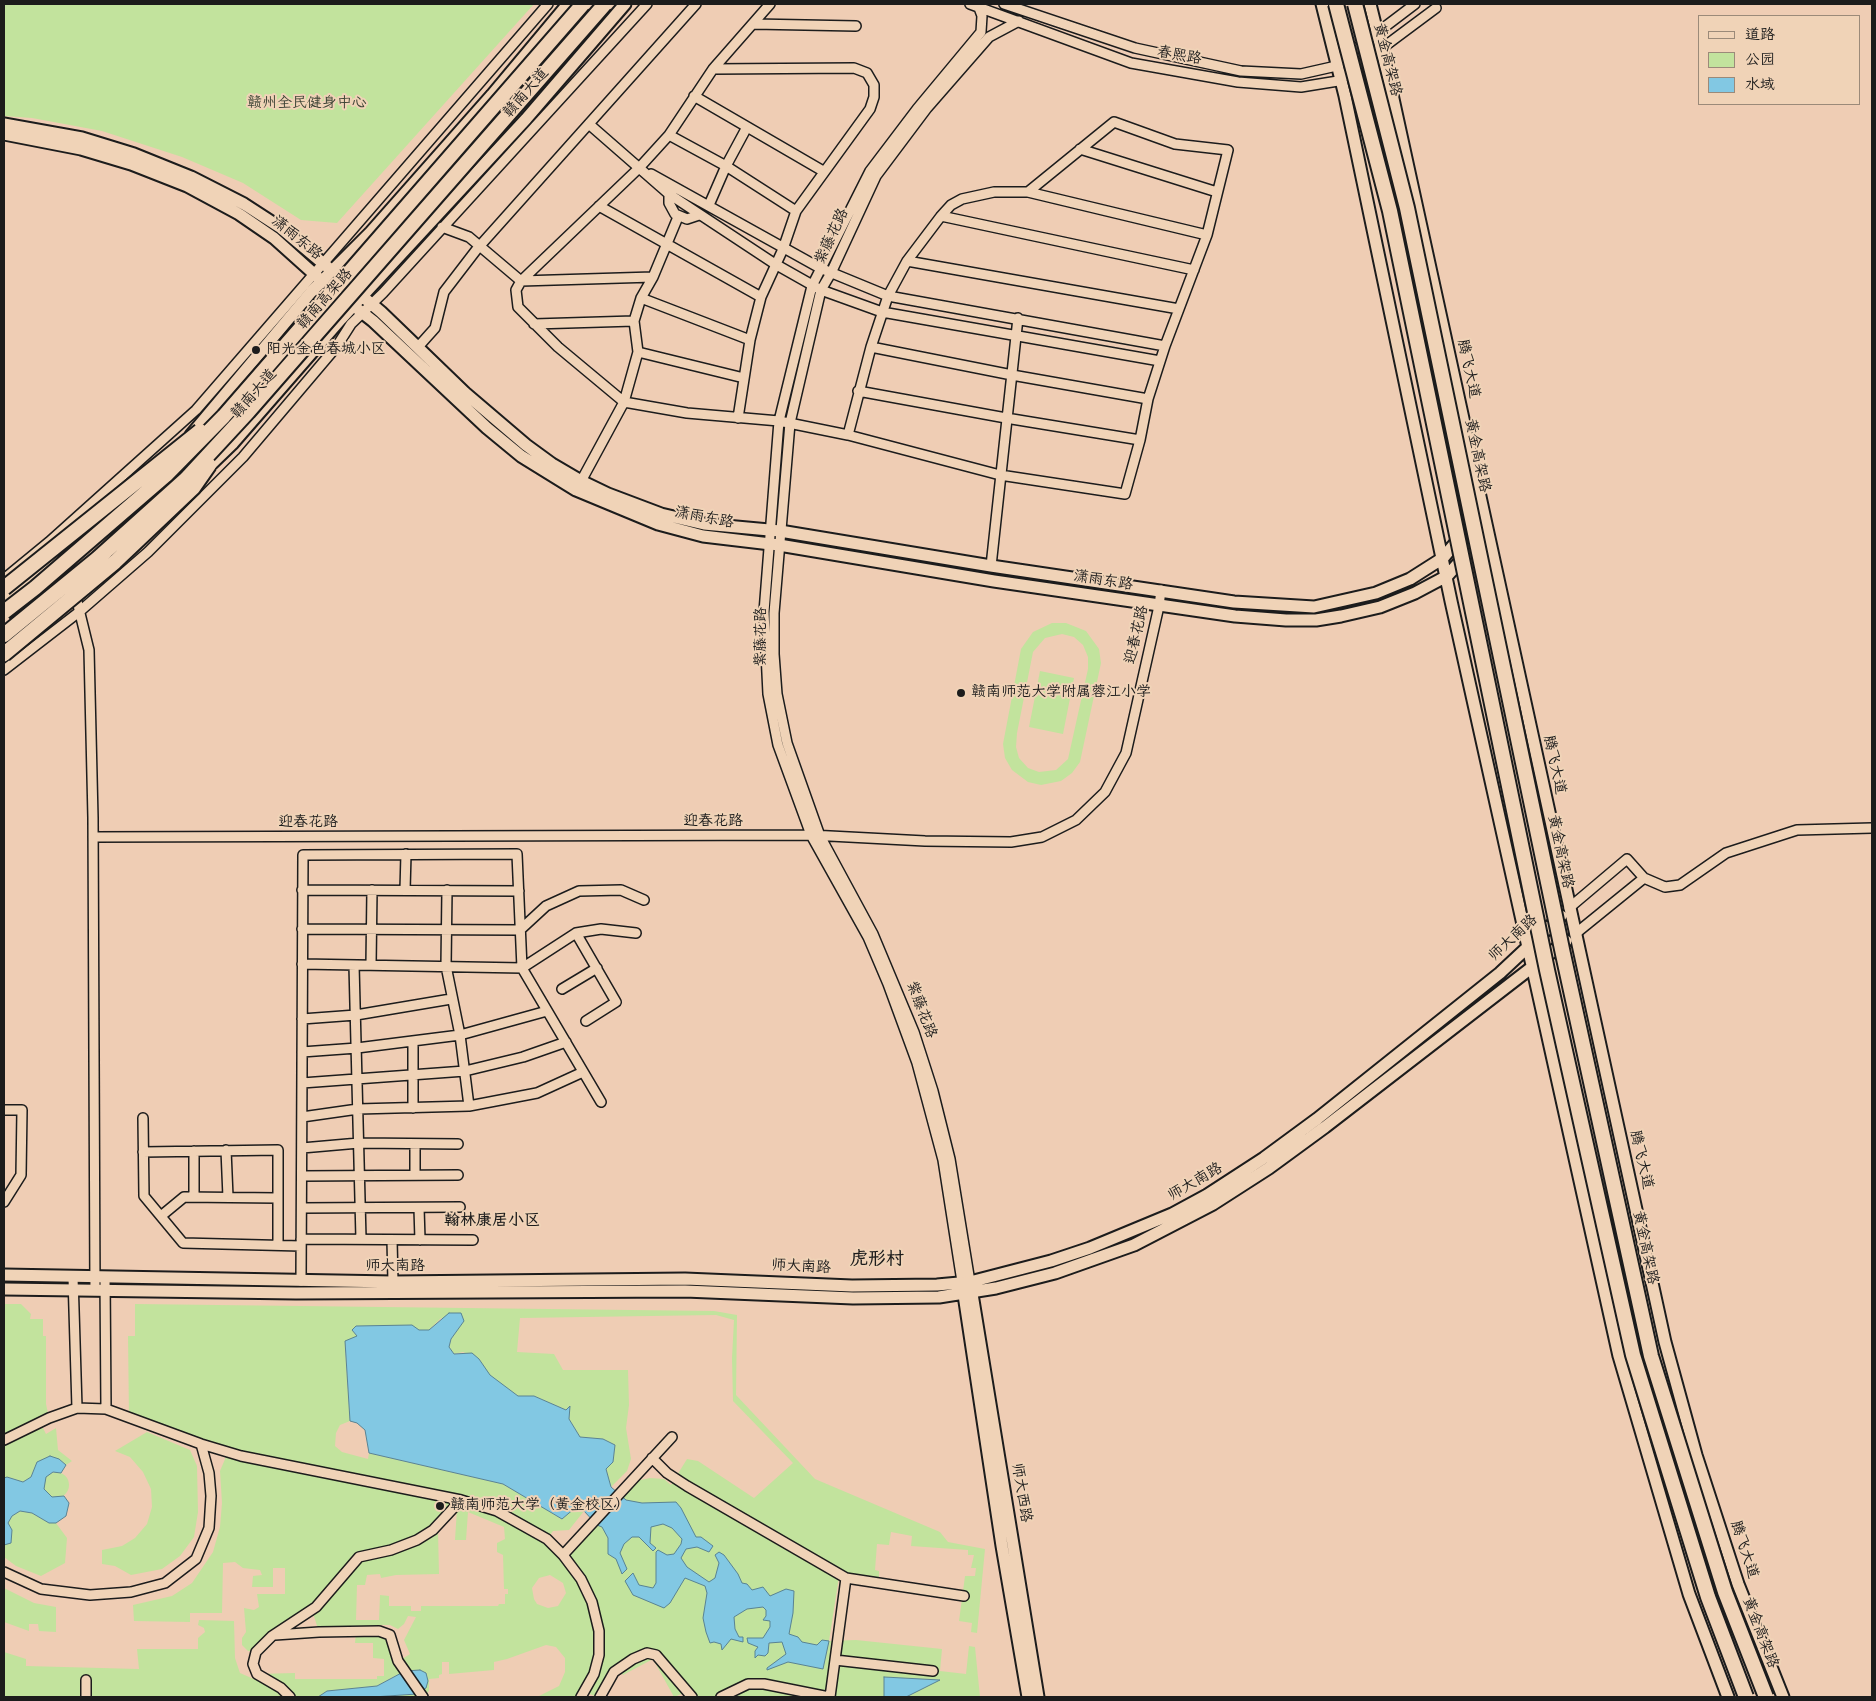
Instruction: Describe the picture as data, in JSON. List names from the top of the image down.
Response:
{
  "streets": {
    "highway": ["黄金高架路", "赣南高架路"],
    "main road": [
      "赣南大道",
      "潇雨东路",
      "腾飞大道",
      "师大南路",
      "师大西路"
    ],
    "street": ["春熙路", "紫藤花路", "迎春花路"]
  },
  "crossings": [
    ["春熙路", "紫藤花路"],
    ["春熙路", "腾飞大道"],
    ["赣南大道", "潇雨东路"],
    ["紫藤花路", "潇雨东路"],
    ["紫藤花路", "迎春花路"],
    ["紫藤花路", "师大南路"],
    ["紫藤花路", "师大西路"],
    ["潇雨东路", "腾飞大道"],
    ["潇雨东路", "迎春花路"],
    ["腾飞大道", "师大南路"],
    ["师大南路", "师大西路"]
  ],
  "districts": ["翰林康居小区", "虎形村"],
  "parks": ["赣州全民健身中心"],
  "places": ["阳光金色春城小区", "赣南师范大学附属蓉江小学", "赣南师范大学（黄金校区）"],
  "legend": ["道路", "公园", "水域"]
}
